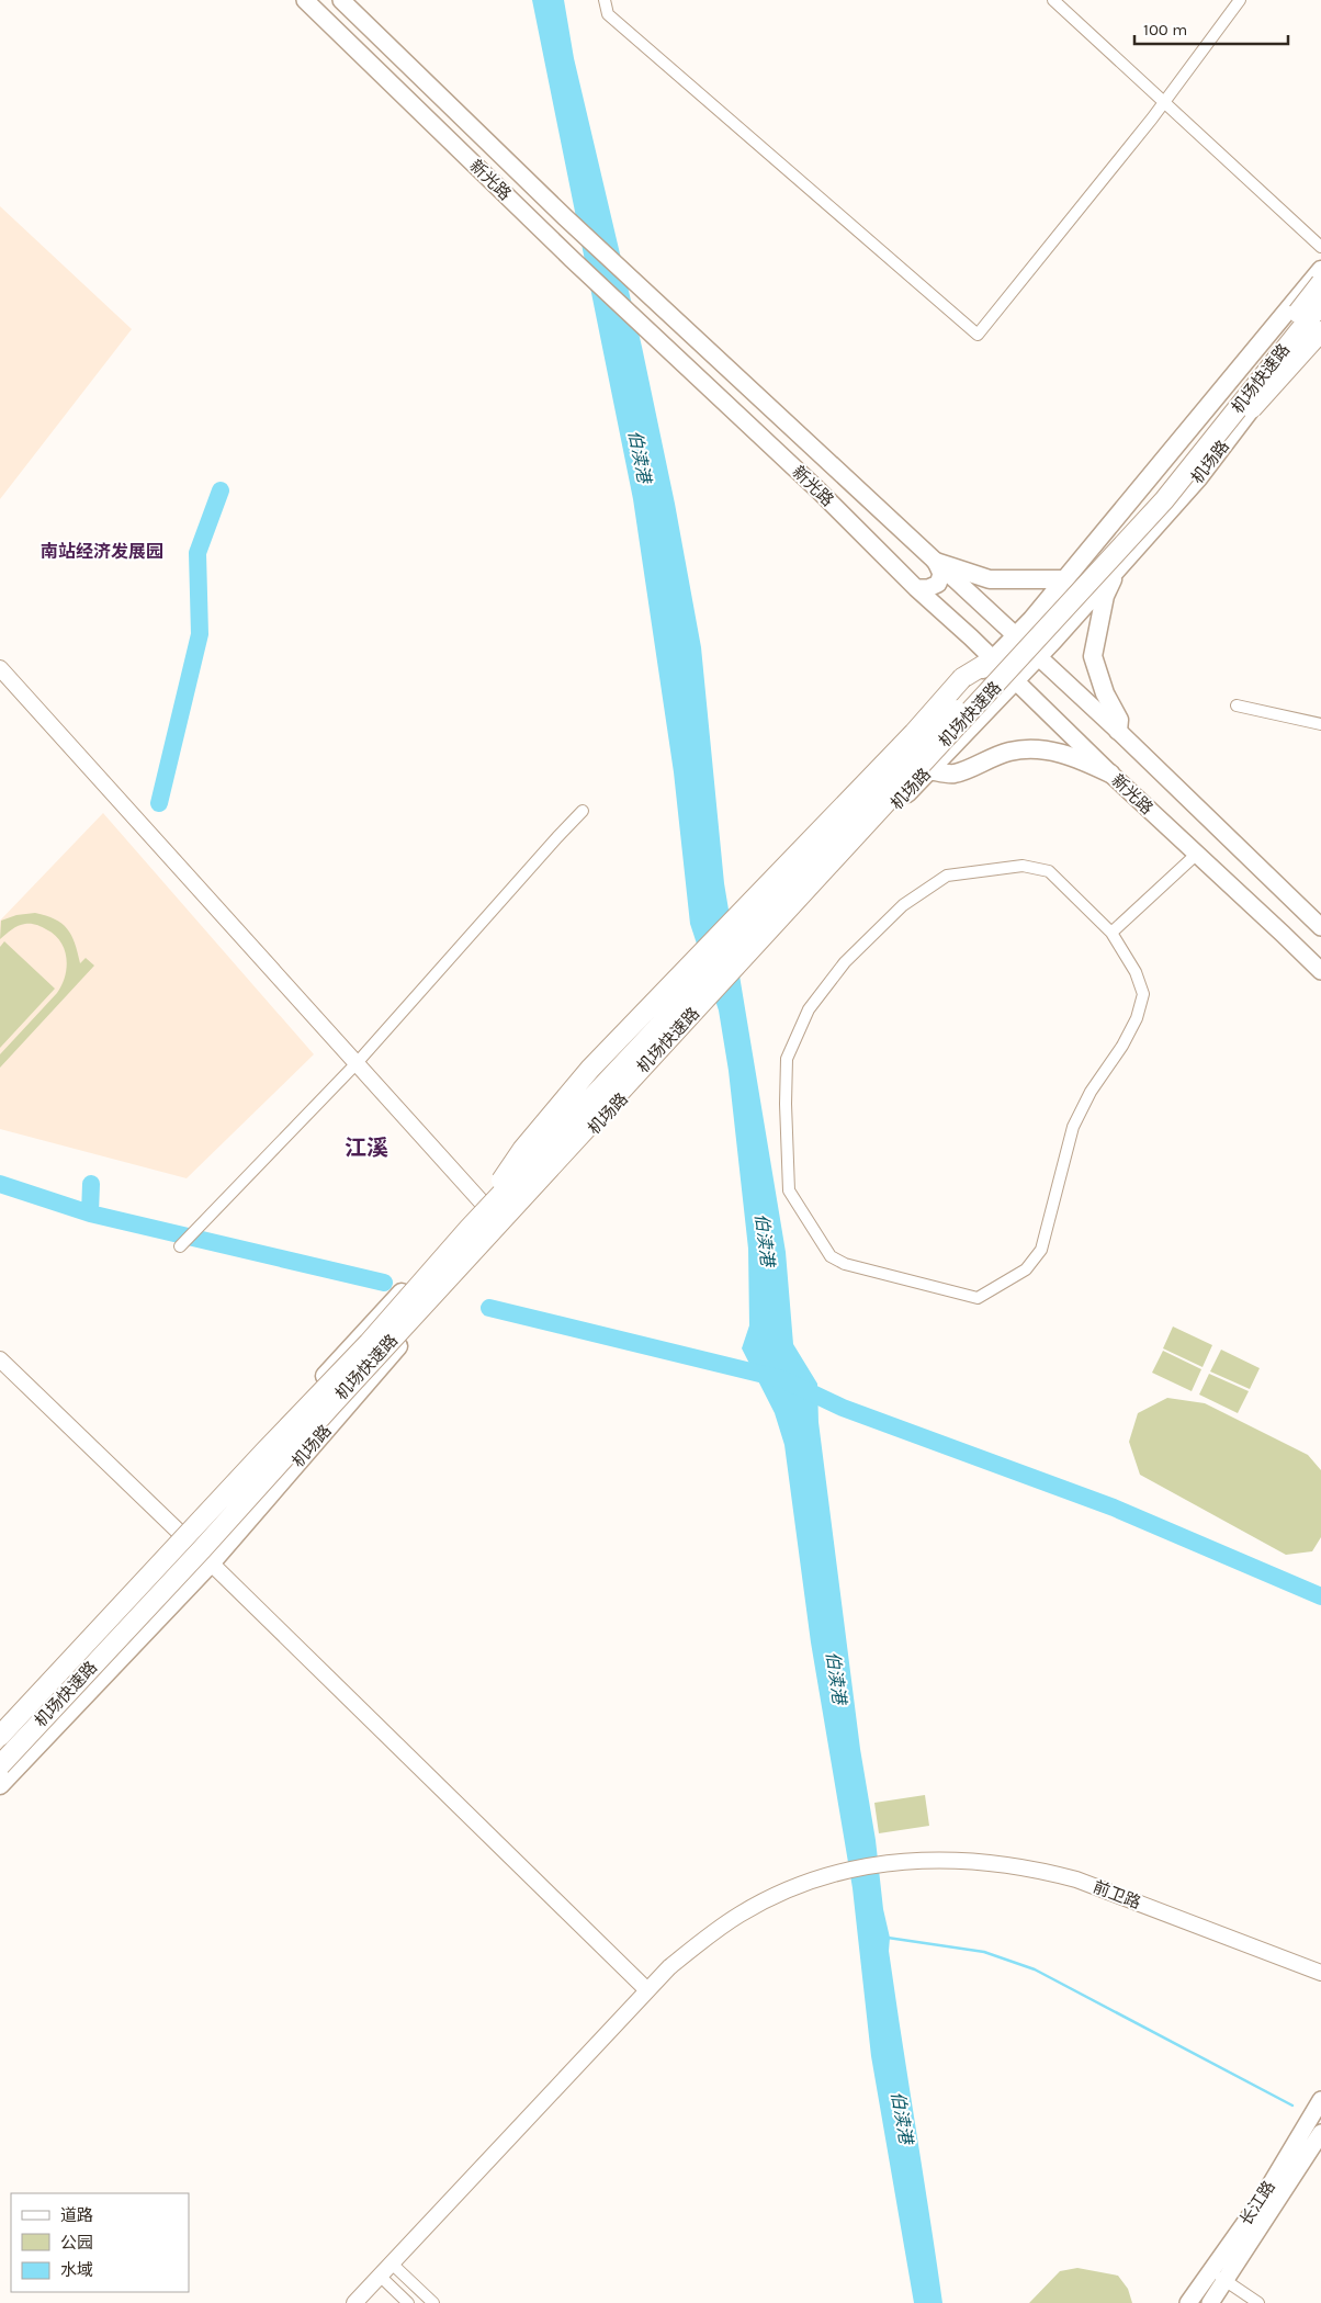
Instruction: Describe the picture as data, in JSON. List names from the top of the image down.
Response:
{
  "streets": {
    "highway": ["机场快速路"],
    "main road": ["新光路", "机场路", "长江路"],
    "street": ["前卫路"]
  },
  "crossings": [
    ["新光路", "机场路"]
  ],
  "districts": ["南站经济发展园", "江溪"],
  "water": ["伯渎港"],
  "legend": ["道路", "公园", "水域"],
  "scale_bar": "100 m"
}
